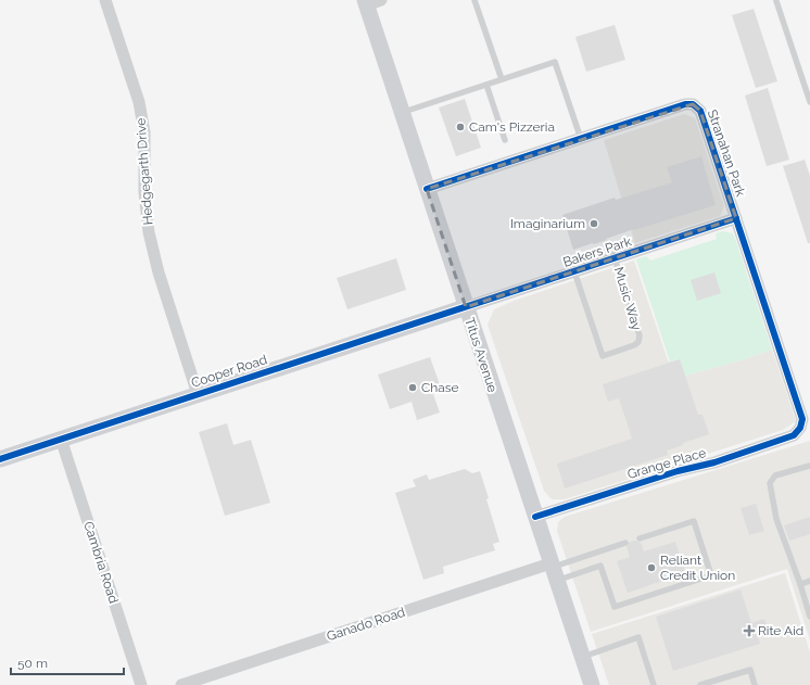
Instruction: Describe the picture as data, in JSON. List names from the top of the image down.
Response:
{
  "streets": {
    "main road": ["Titus Avenue", "Cooper Road"],
    "street": [
      "Stranahan Park",
      "Hedgegarth Drive",
      "Bakers Park",
      "Grange Place",
      "Cambria Road",
      "Ganado Road"
    ],
    "lane": ["Music Way"]
  },
  "crossings": [
    ["Stranahan Park", "Bakers Park"],
    ["Stranahan Park", "Titus Avenue"],
    ["Stranahan Park", "Grange Place"],
    ["Hedgegarth Drive", "Cooper Road"],
    ["Bakers Park", "Music Way"],
    ["Bakers Park", "Titus Avenue"],
    ["Bakers Park", "Cooper Road"],
    ["Titus Avenue", "Cooper Road"],
    ["Titus Avenue", "Grange Place"],
    ["Titus Avenue", "Ganado Road"],
    ["Cooper Road", "Cambria Road"]
  ],
  "places": {
    "other": [
      "Cam's Pizzeria",
      "Imaginarium",
      "Chase",
      "Reliant Credit Union"
    ],
    "health": ["Rite Aid"]
  },
  "scale_bar": "50 m"
}
